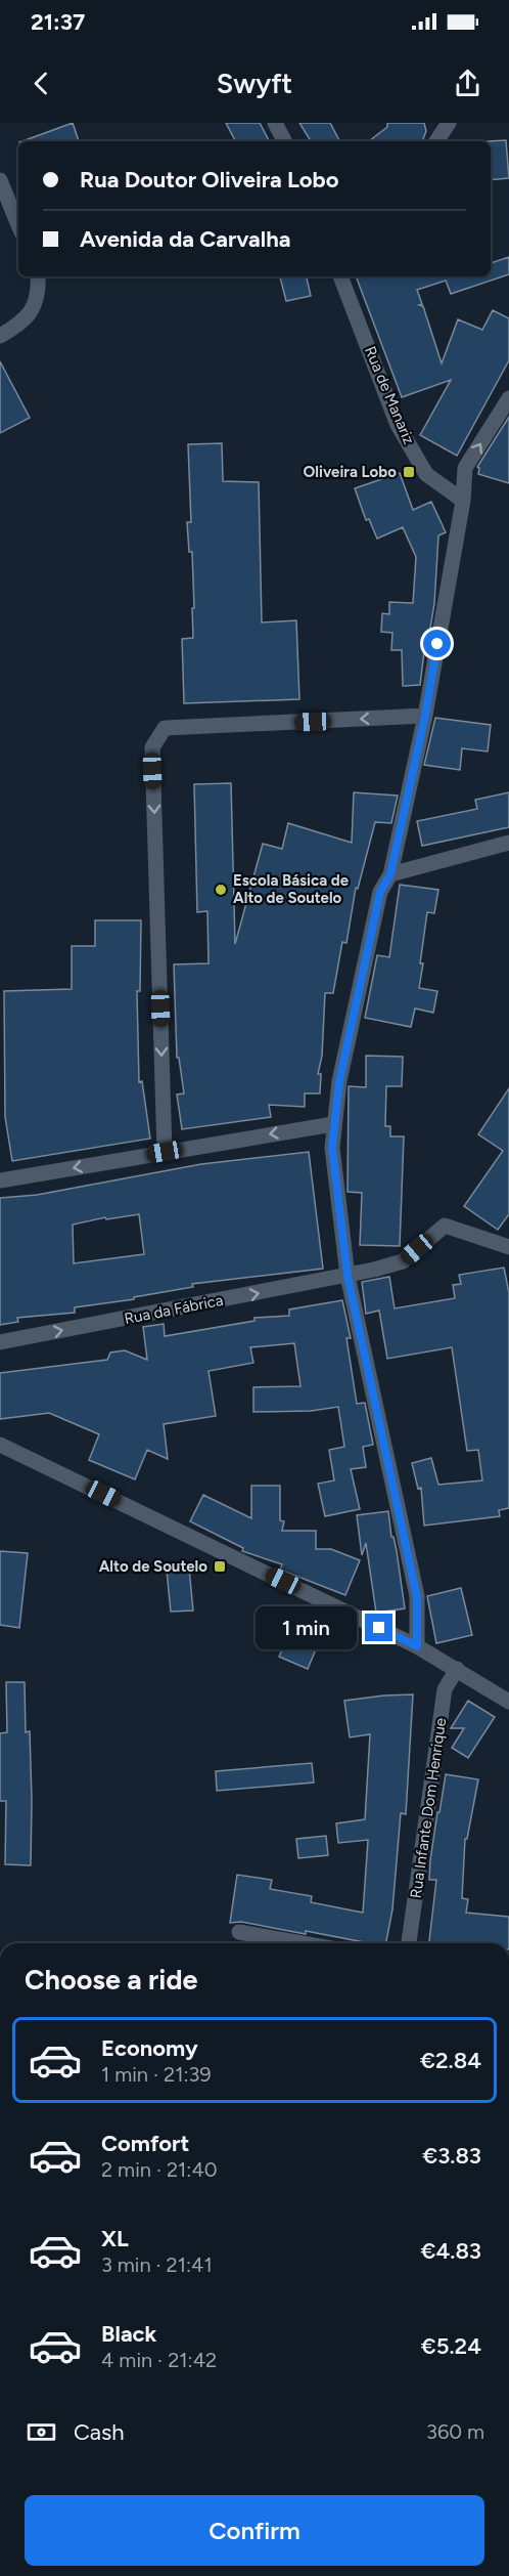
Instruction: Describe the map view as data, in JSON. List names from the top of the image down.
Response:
{
  "streets": {
    "street": ["Rua de Manariz", "Rua da Fábrica", "Rua Infante Dom Henrique"]
  },
  "one_way": ["Rua da Fábrica"],
  "places": {
    "transit": ["Oliveira Lobo", "Alto de Soutelo"],
    "other": ["Escola Básica de Alto de Soutelo"]
  },
  "page": {
    "status": "21:37",
    "header": "Swyft",
    "banner": ["Rua Doutor Oliveira Lobo", "Avenida da Carvalha"],
    "bubble": "1 min",
    "heading": "Choose a ride",
    "list": [
      {
        "name": "Economy",
        "note": "1 min · 21:39",
        "value": "€2.84"
      },
      {
        "name": "Comfort",
        "note": "2 min · 21:40",
        "value": "€3.83"
      },
      {
        "name": "XL",
        "note": "3 min · 21:41",
        "value": "€4.83"
      },
      {
        "name": "Black",
        "note": "4 min · 21:42",
        "value": "€5.24"
      }
    ],
    "pay": ["Cash", "360 m"],
    "buttons": "Confirm"
  }
}
